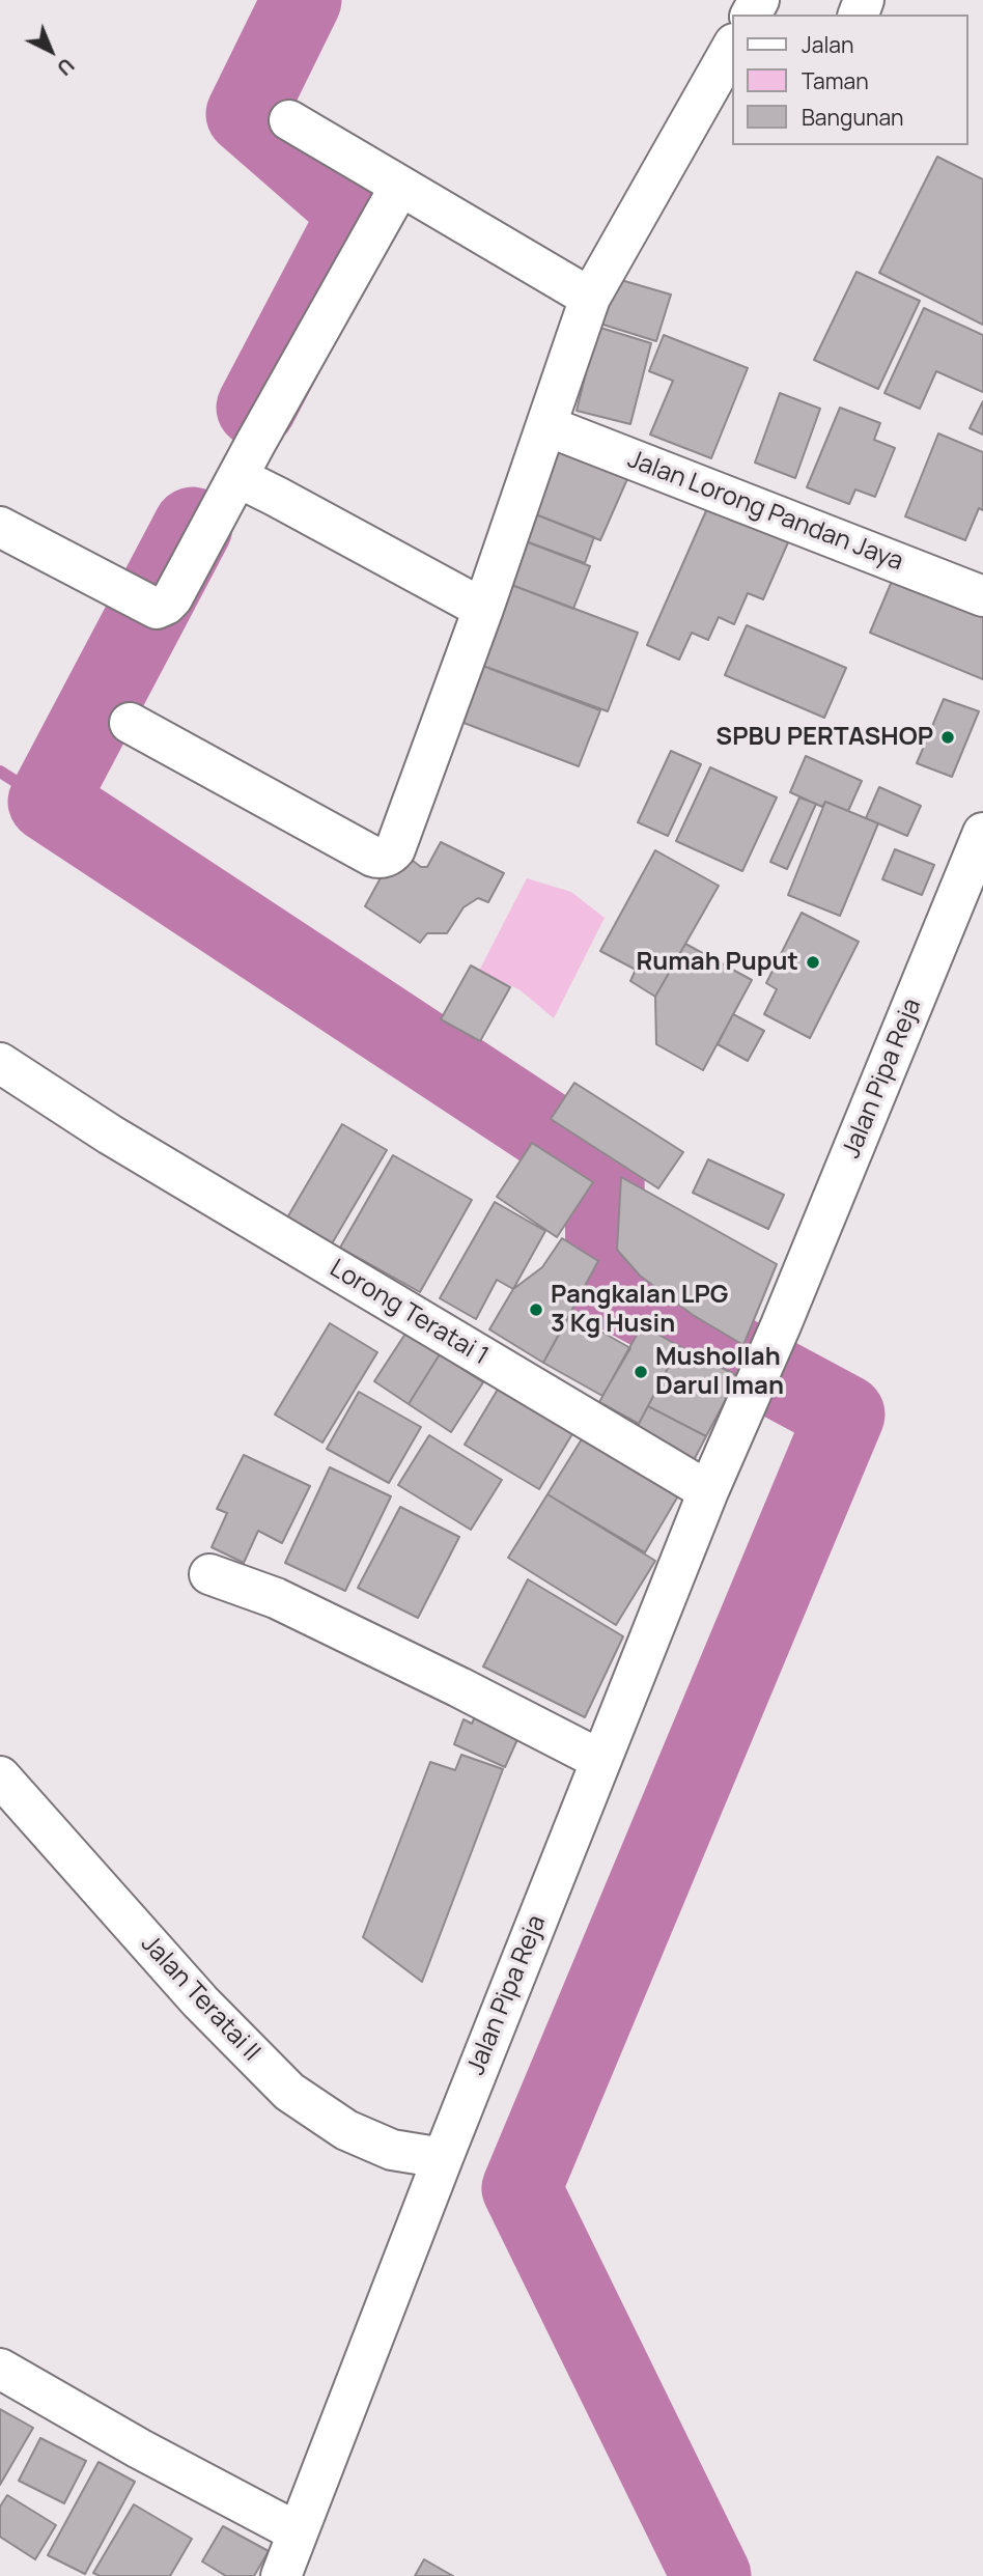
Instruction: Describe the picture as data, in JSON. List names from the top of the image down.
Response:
{
  "streets": {
    "street": [
      "Jalan Lorong Pandan Jaya",
      "Jalan Pipa Reja",
      "Lorong Teratai 1",
      "Jalan Teratai II"
    ]
  },
  "crossings": [
    ["Jalan Pipa Reja", "Lorong Teratai 1"],
    ["Jalan Pipa Reja", "Jalan Teratai II"]
  ],
  "places": [
    "SPBU PERTASHOP",
    "Rumah Puput",
    "Pangkalan LPG 3 Kg Husin",
    "Mushollah Darul Iman"
  ],
  "legend": ["Jalan", "Taman", "Bangunan"],
  "north": "bottom right"
}
